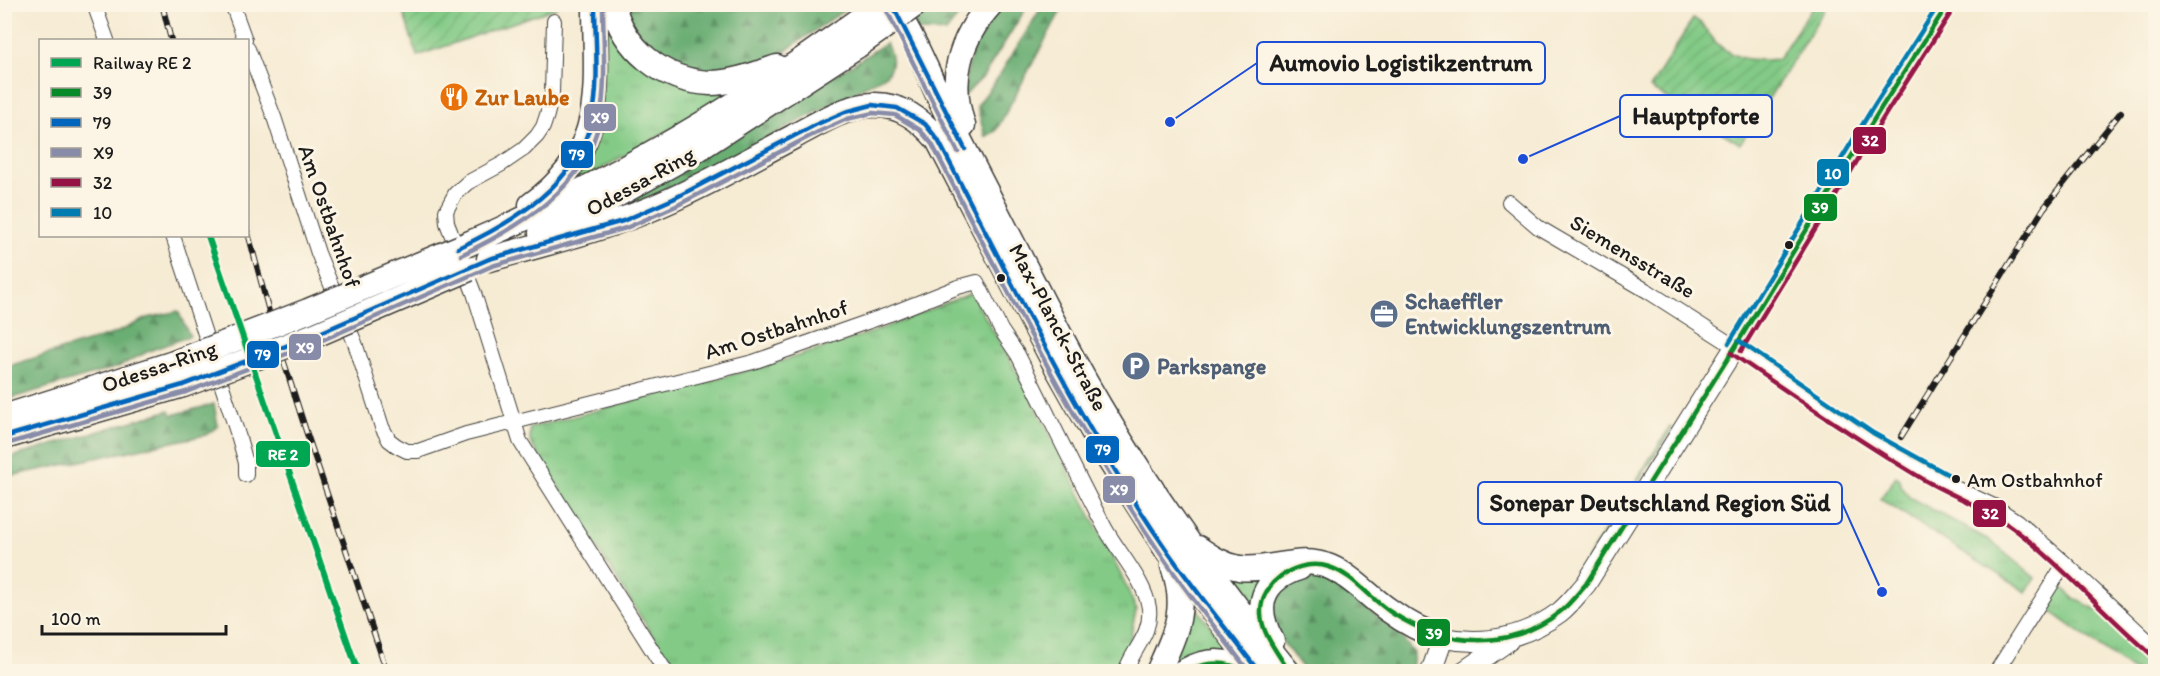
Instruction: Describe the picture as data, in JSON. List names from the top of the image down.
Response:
{
  "streets": {
    "highway": ["Odessa-Ring", "Max-Planck-Straße"],
    "street": ["Am Ostbahnhof", "Siemensstraße"]
  },
  "places": {
    "restaurant": ["Zur Laube"],
    "other": [
      "Aumovio Logistikzentrum",
      "Hauptpforte",
      "Am Ostbahnhof",
      "Sonepar Deutschland Region Süd"
    ],
    "office": ["Schaeffler Entwicklungszentrum"],
    "parking": ["Parkspange"]
  },
  "lines": [
    "transit line 39",
    "transit line 79",
    "transit line X9",
    "transit line 10",
    "transit line 32"
  ],
  "legend": [
    "Railway RE 2",
    "39",
    "79",
    "X9",
    "32",
    "10"
  ],
  "scale_bar": "100 m"
}
